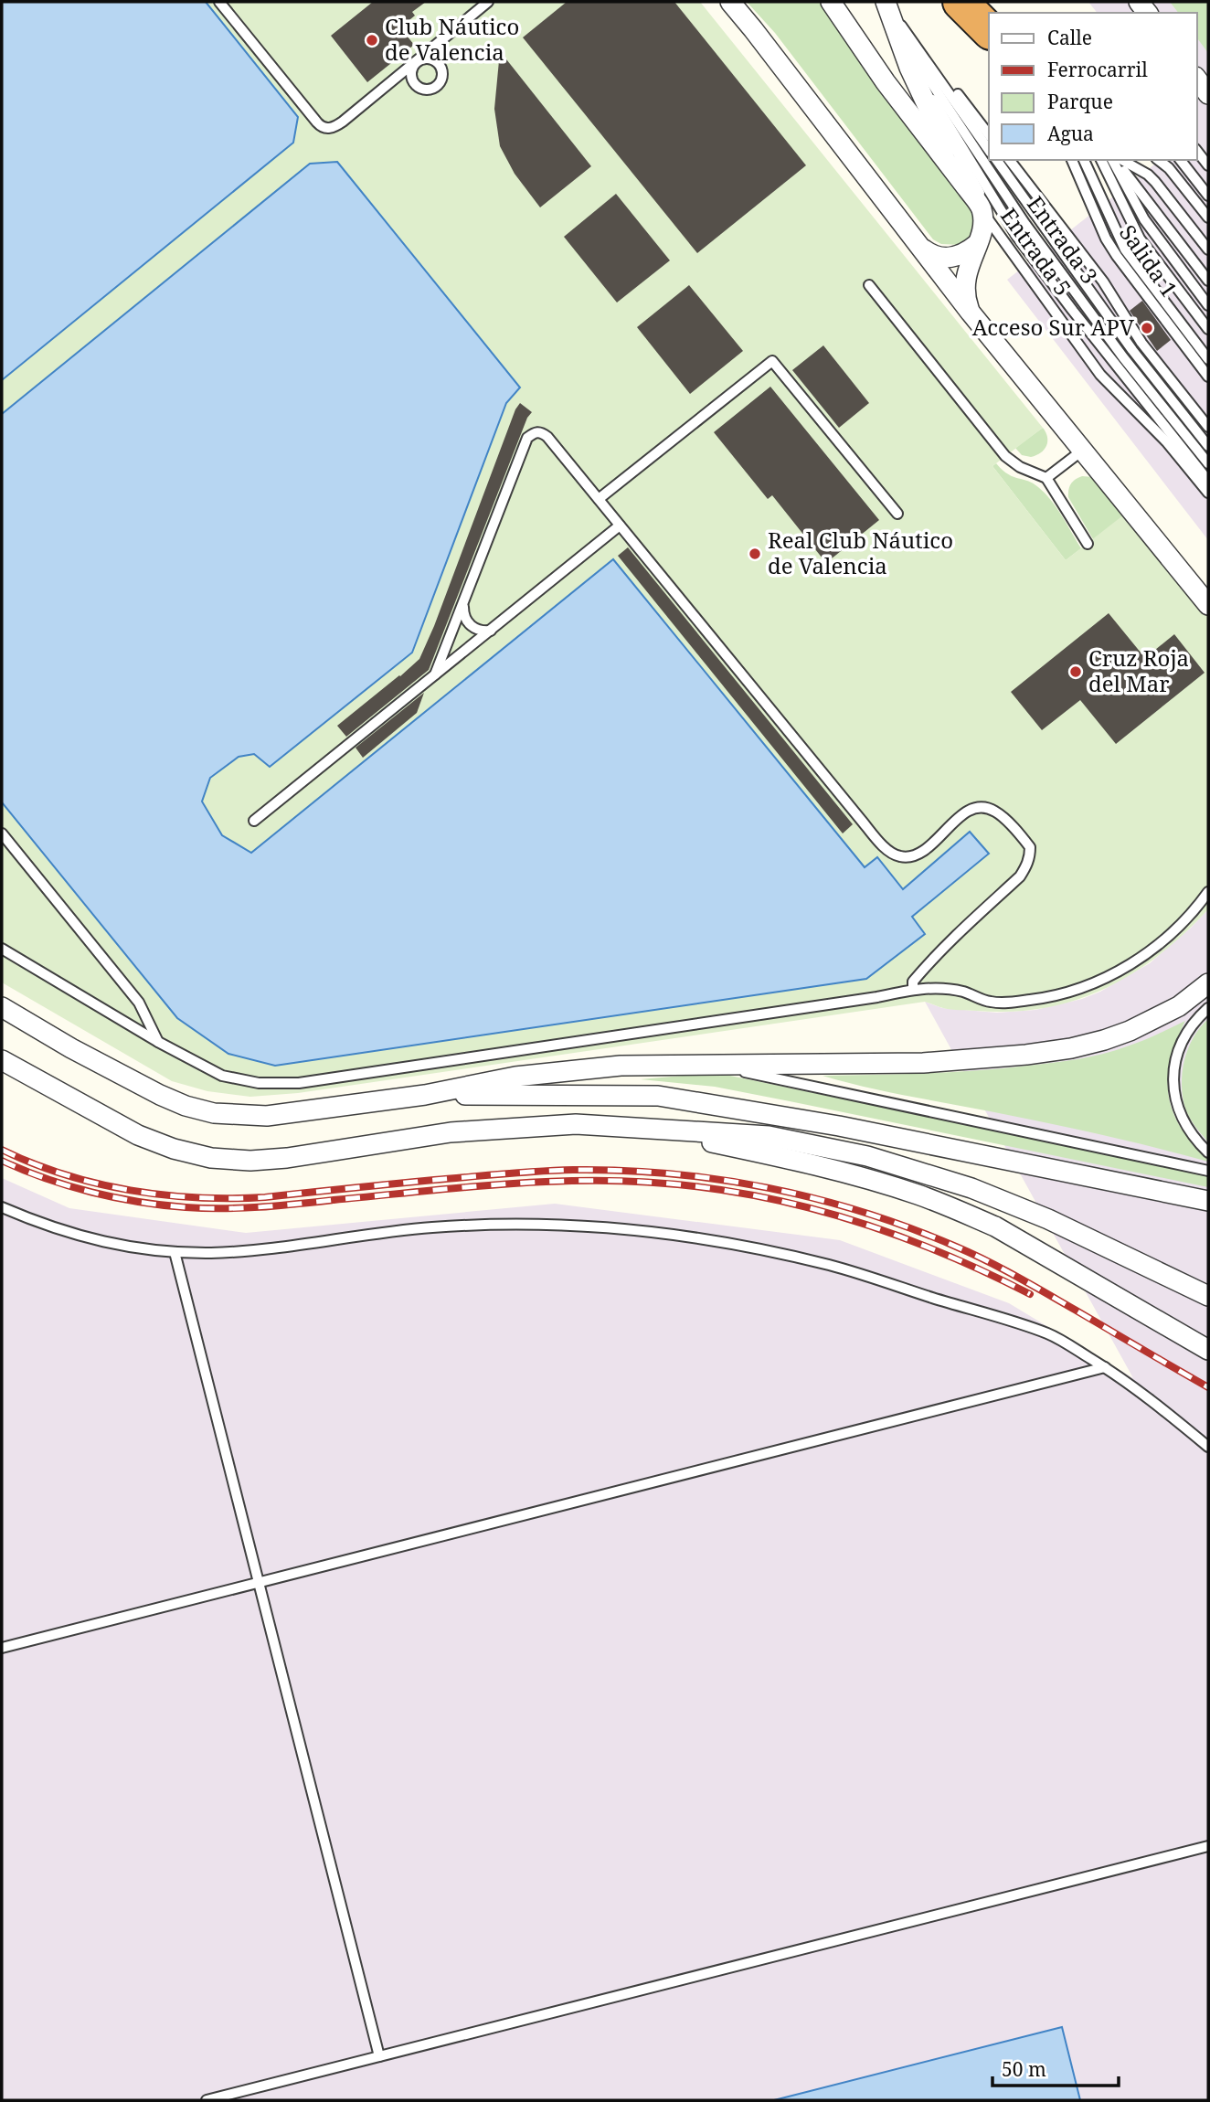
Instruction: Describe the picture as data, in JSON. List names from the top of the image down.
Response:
{
  "streets": {
    "lane": ["Entrada 3", "Entrada 5", "Salida 1"]
  },
  "places": [
    "Club Náutico de Valencia",
    "Acceso Sur APV",
    "Real Club Náutico de Valencia",
    "Cruz Roja del Mar"
  ],
  "legend": [
    "Calle",
    "Ferrocarril",
    "Parque",
    "Agua"
  ],
  "scale_bar": "50 m"
}
